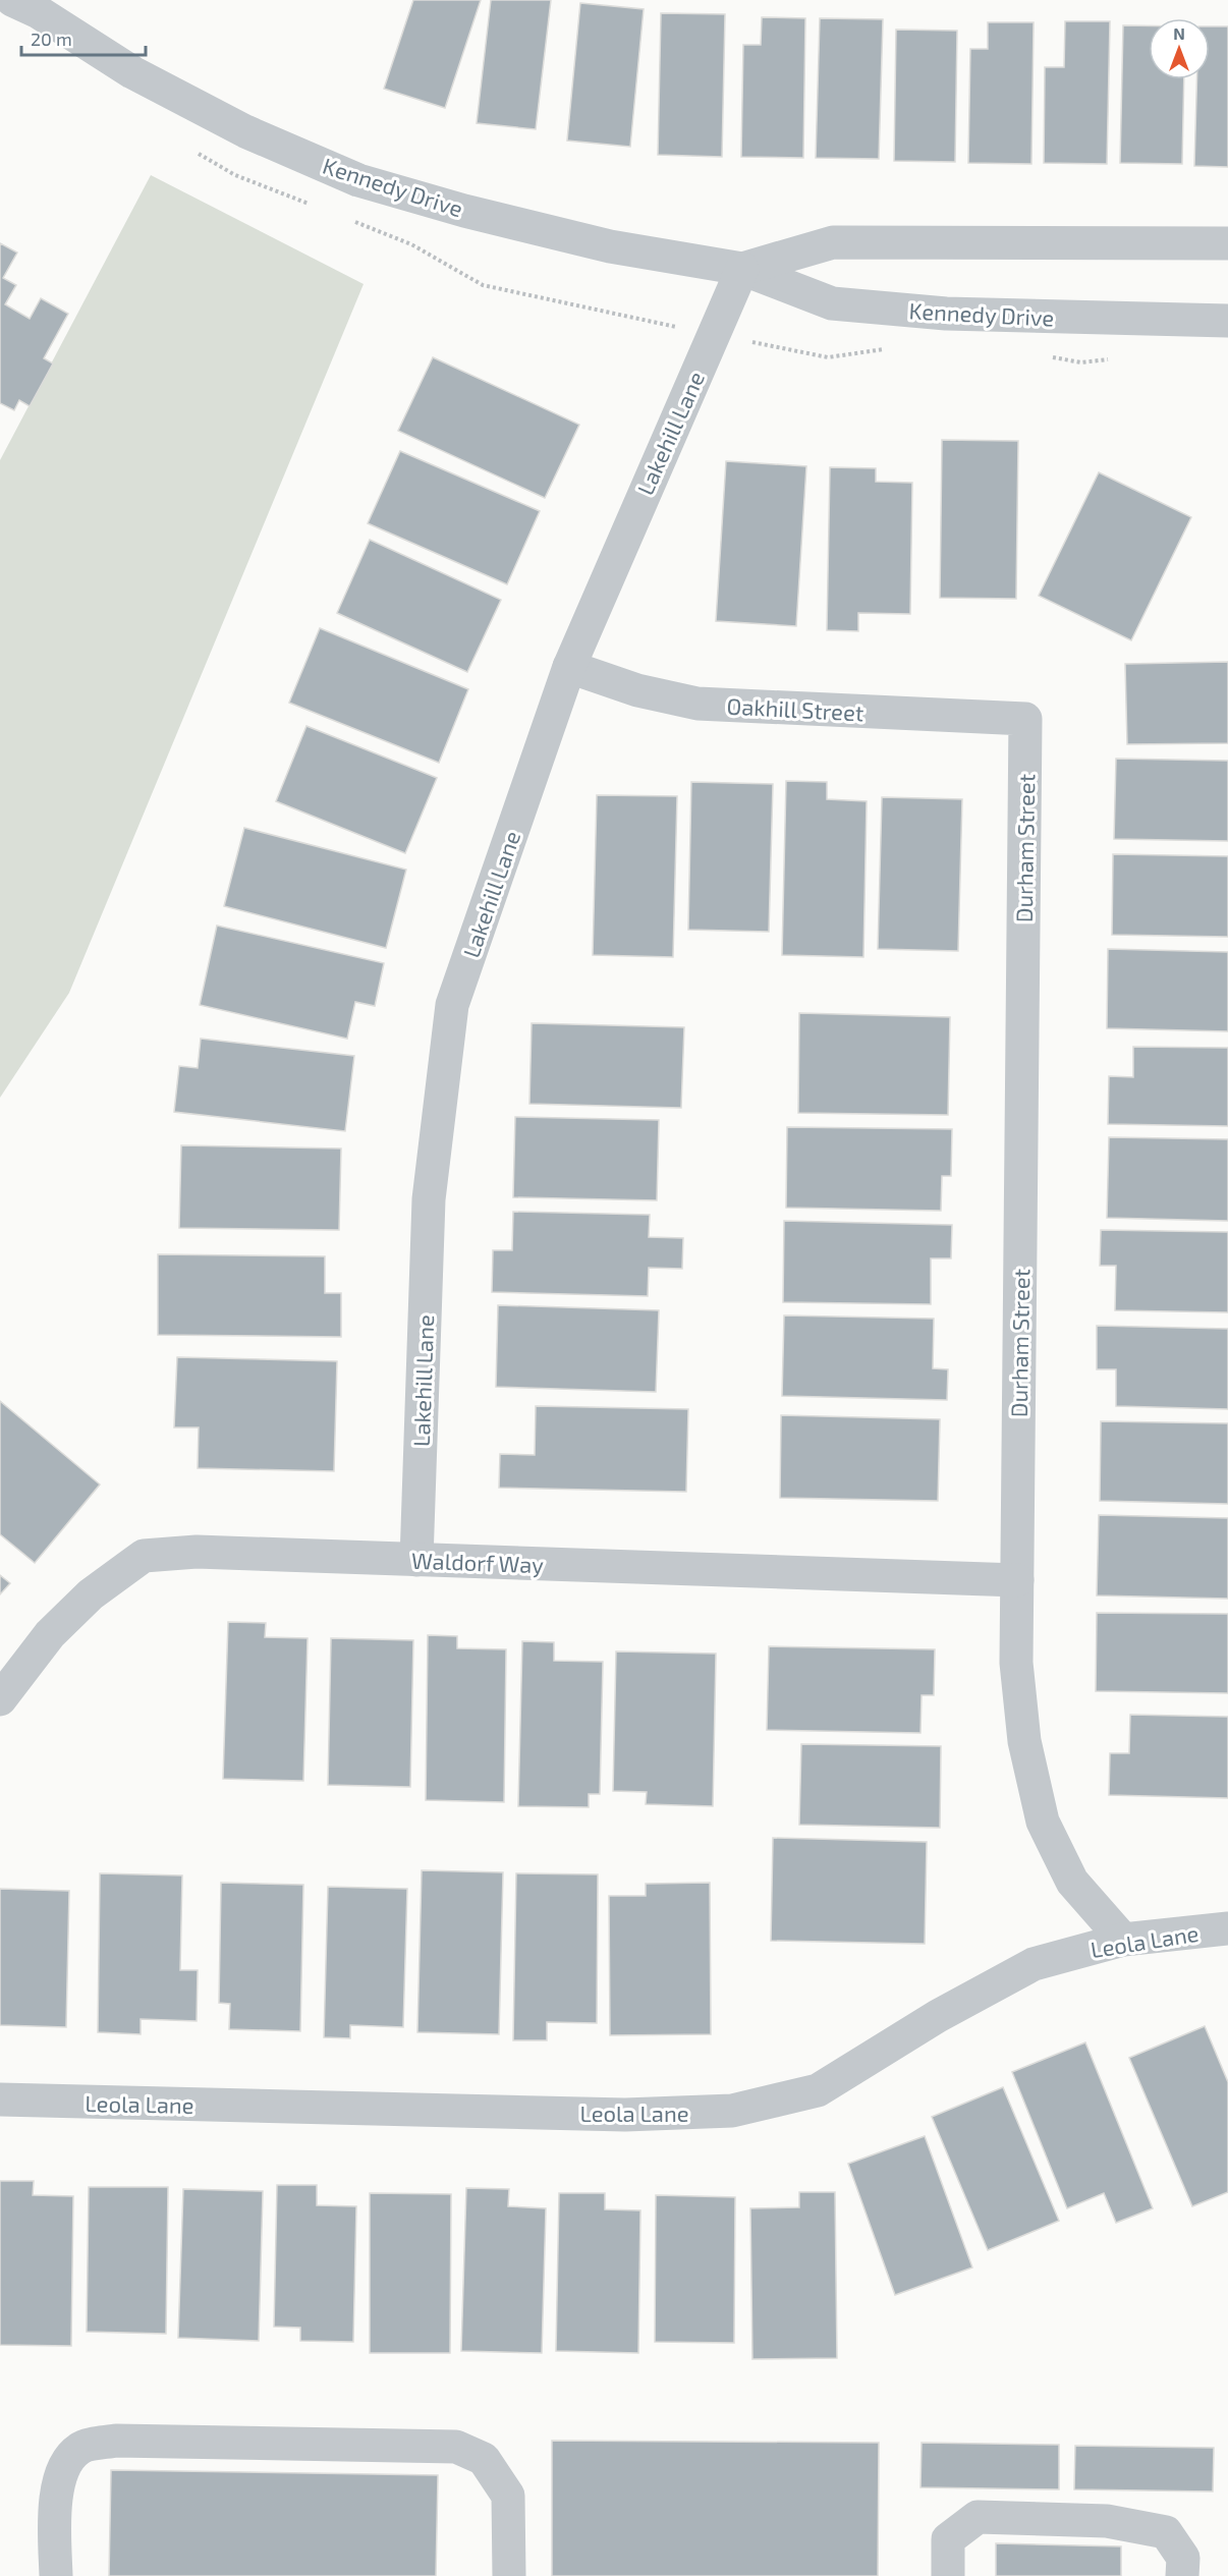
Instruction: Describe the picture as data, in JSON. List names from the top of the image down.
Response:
{
  "streets": {
    "street": [
      "Kennedy Drive",
      "Lakehill Lane",
      "Oakhill Street",
      "Durham Street",
      "Waldorf Way",
      "Leola Lane"
    ]
  },
  "crossings": [
    ["Kennedy Drive", "Lakehill Lane"],
    ["Lakehill Lane", "Oakhill Street"],
    ["Lakehill Lane", "Waldorf Way"],
    ["Oakhill Street", "Durham Street"],
    ["Durham Street", "Waldorf Way"],
    ["Durham Street", "Leola Lane"]
  ],
  "scale_bar": "20 m",
  "north": "top"
}
